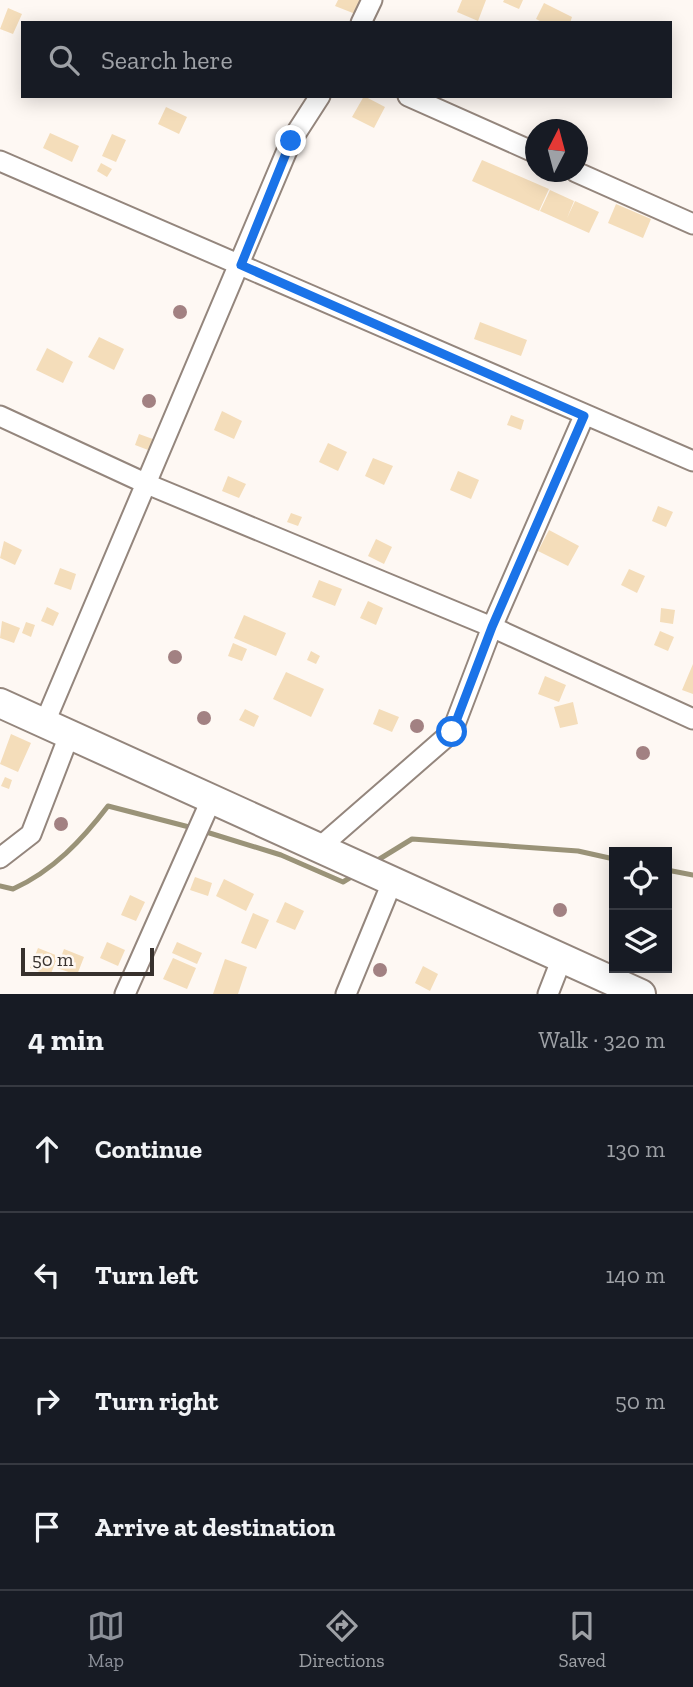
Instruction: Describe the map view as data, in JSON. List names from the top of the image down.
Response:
{
  "scale_bar": "50 m",
  "north": "top",
  "page": {
    "search": "Search here",
    "scale": "50 m",
    "heading": ["4 min", "Walk · 320 m"],
    "list": [
      ["Continue", "130 m"],
      ["Turn left", "140 m"],
      ["Turn right", "50 m"],
      "Arrive at destination"
    ],
    "nav": ["Map", "Directions", "Saved"]
  }
}
